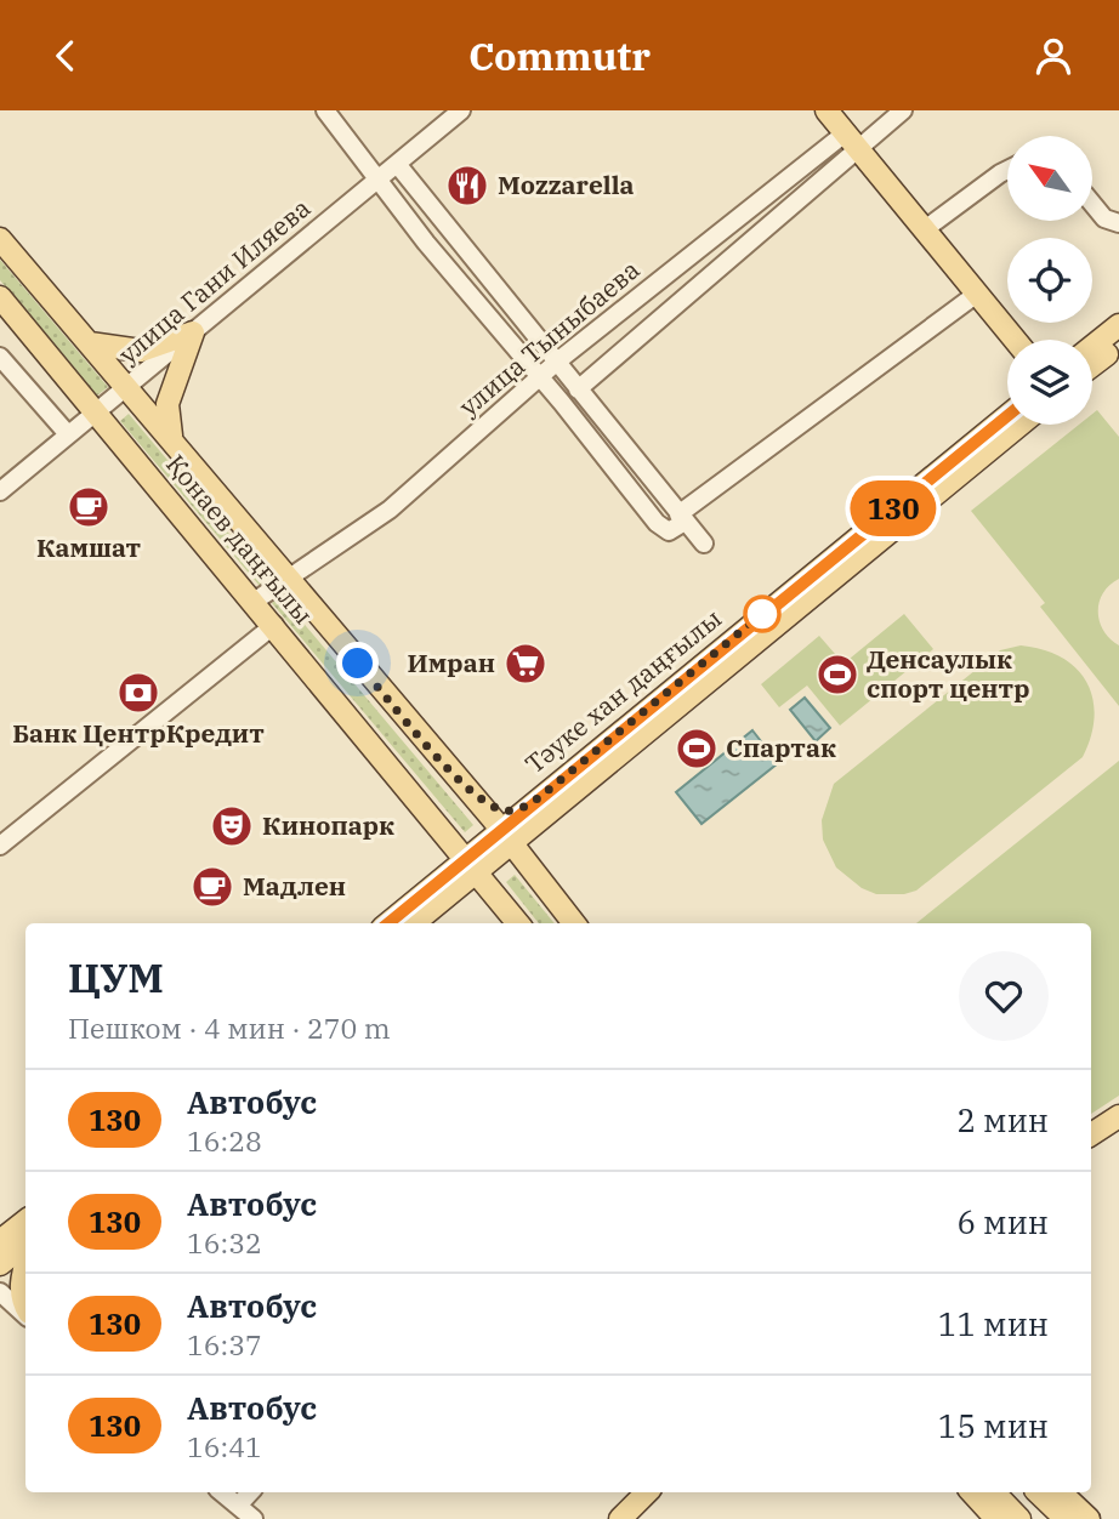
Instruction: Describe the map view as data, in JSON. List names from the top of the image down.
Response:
{
  "streets": {
    "main road": ["Қонаев даңғылы", "Тәуке хан даңғылы"],
    "street": ["улица Гани Иляева", "улица Тыныбаева"]
  },
  "crossings": [
    ["улица Гани Иляева", "Қонаев даңғылы"],
    ["улица Тыныбаева", "Қонаев даңғылы"],
    ["Қонаев даңғылы", "Тәуке хан даңғылы"]
  ],
  "places": {
    "restaurant": ["Mozzarella"],
    "cafe": ["Камшат", "Мадлен"],
    "supermarket": ["Имран"],
    "sports": ["Денсаулык спорт центр", "Спартак"],
    "bank": ["Банк ЦентрКредит"],
    "theatre": ["Кинопарк"]
  },
  "lines": ["bus line 130"],
  "north": "top left",
  "page": {
    "header": "Commutr",
    "on_map": "130",
    "heading": ["ЦУМ", "Пешком · 4 мин · 270 m"],
    "list": [
      {
        "mark": "130",
        "name": "Автобус",
        "note": "16:28",
        "value": "2 мин"
      },
      {
        "mark": "130",
        "name": "Автобус",
        "note": "16:32",
        "value": "6 мин"
      },
      {
        "mark": "130",
        "name": "Автобус",
        "note": "16:37",
        "value": "11 мин"
      },
      {
        "mark": "130",
        "name": "Автобус",
        "note": "16:41",
        "value": "15 мин"
      }
    ]
  }
}
